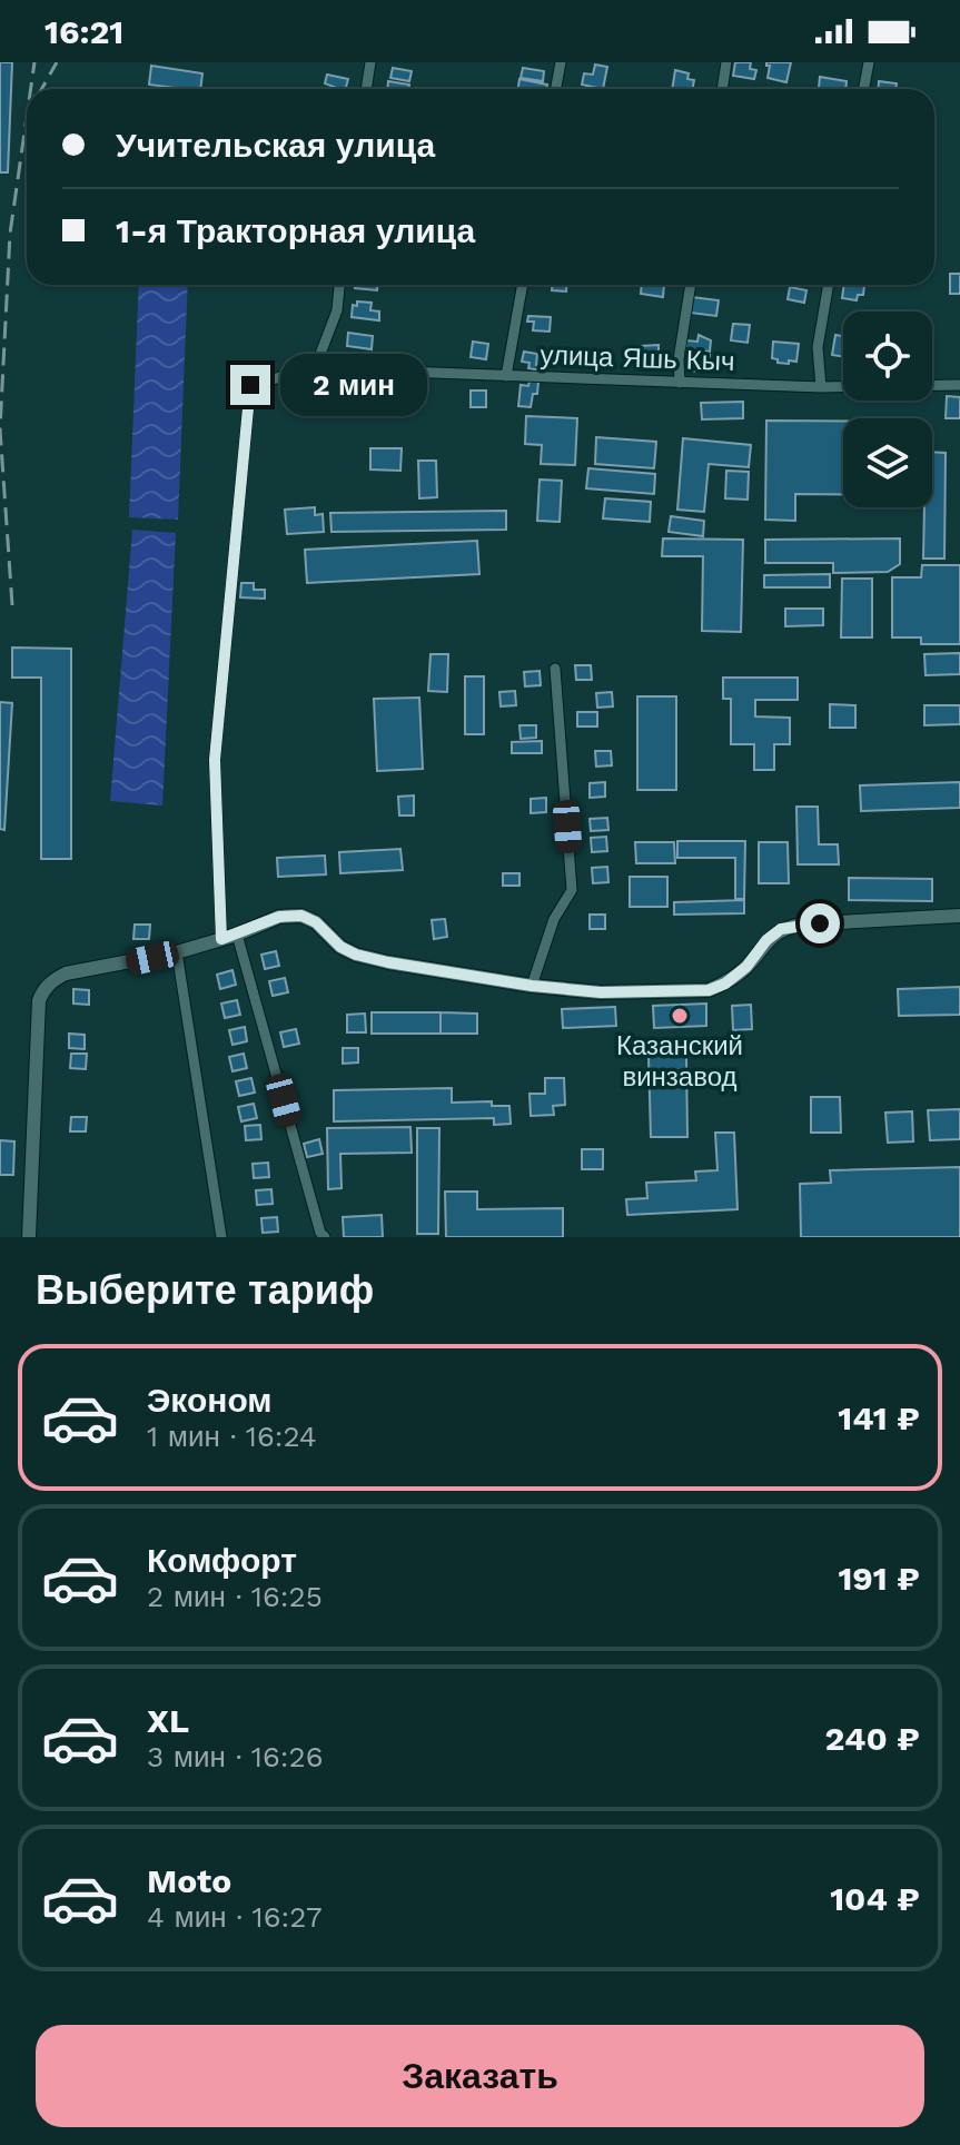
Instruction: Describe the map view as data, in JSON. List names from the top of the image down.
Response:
{
  "streets": {
    "street": ["улица Яшь Кыч"]
  },
  "places": ["Казанский винзавод"],
  "page": {
    "status": "16:21",
    "banner": ["Учительская улица", "1-я Тракторная улица"],
    "bubble": "2 мин",
    "heading": "Выберите тариф",
    "list": [
      {
        "name": "Эконом",
        "note": "1 мин · 16:24",
        "value": "141 ₽"
      },
      {
        "name": "Комфорт",
        "note": "2 мин · 16:25",
        "value": "191 ₽"
      },
      {
        "name": "XL",
        "note": "3 мин · 16:26",
        "value": "240 ₽"
      },
      {
        "name": "Moto",
        "note": "4 мин · 16:27",
        "value": "104 ₽"
      }
    ],
    "buttons": "Заказать"
  }
}
